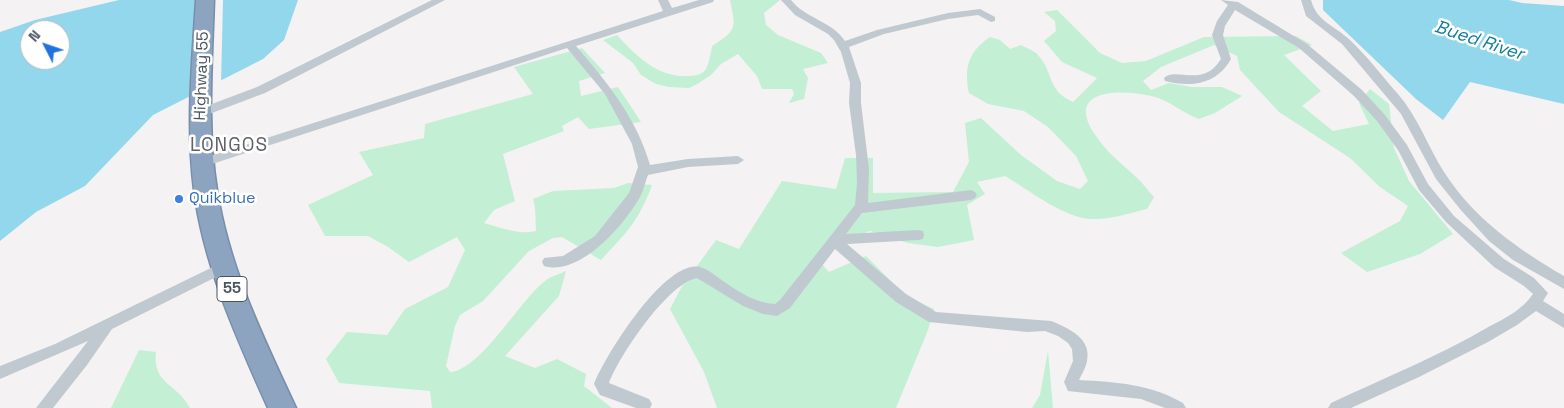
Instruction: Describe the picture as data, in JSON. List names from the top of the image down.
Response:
{
  "streets": {
    "highway": ["Highway 55", "55"]
  },
  "districts": ["LONGOS"],
  "water": ["Bued River"],
  "places": ["Quikblue"],
  "north": "top left"
}
